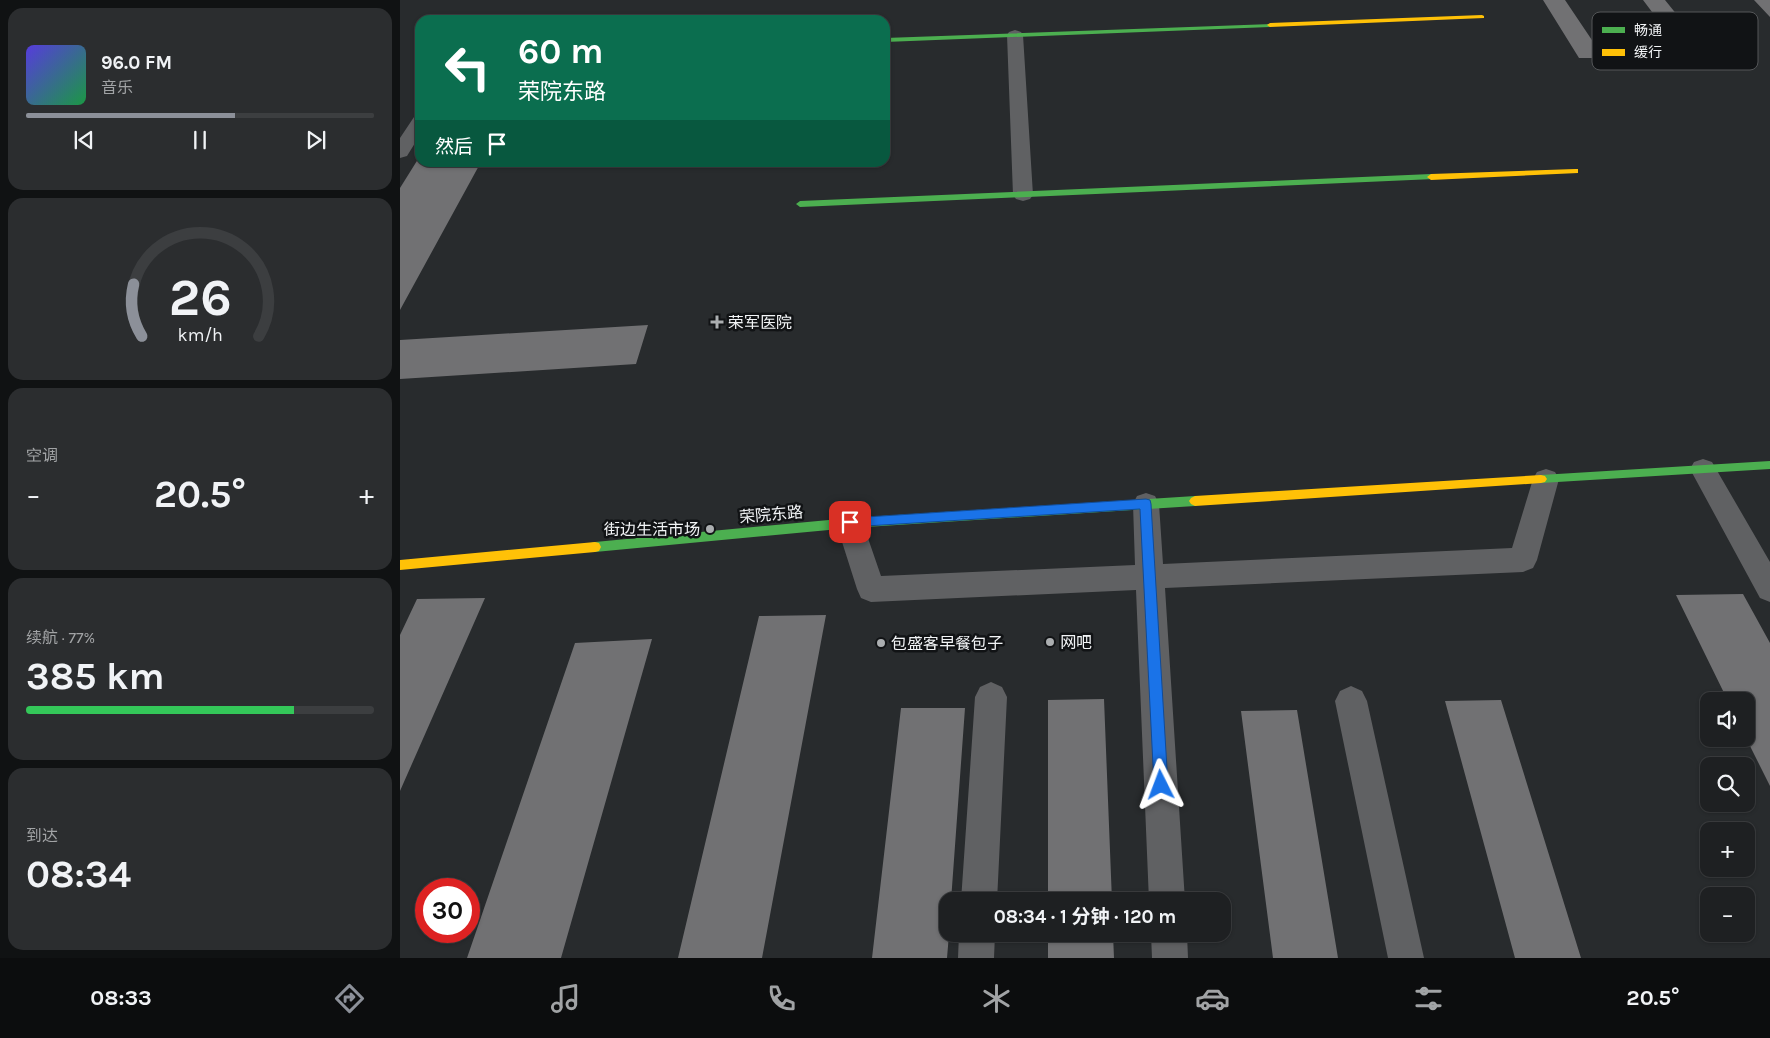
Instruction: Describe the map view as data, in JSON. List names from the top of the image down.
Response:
{
  "streets": {
    "street": ["荣院东路"]
  },
  "places": {
    "health": ["荣军医院"],
    "other": ["街边生活市场", "网吧", "包盛客早餐包子"]
  },
  "legend": ["畅通", "缓行"],
  "page": {
    "turn": ["60 m", "荣院东路"],
    "song": ["96.0 FM", "音乐"],
    "then": "然后",
    "tile": [
      "空调",
      ["续航 · 77%", "385 km"],
      ["到达", "08:34"]
    ],
    "heat": ["−", "20.5°", "+"],
    "map_buttons": ["+", "−"],
    "limit": "30",
    "trip": "08:34 · 1 分钟 · 120 m",
    "tabs": ["08:33", "20.5°"],
    "gauge": ["26", "km/h"]
  }
}
